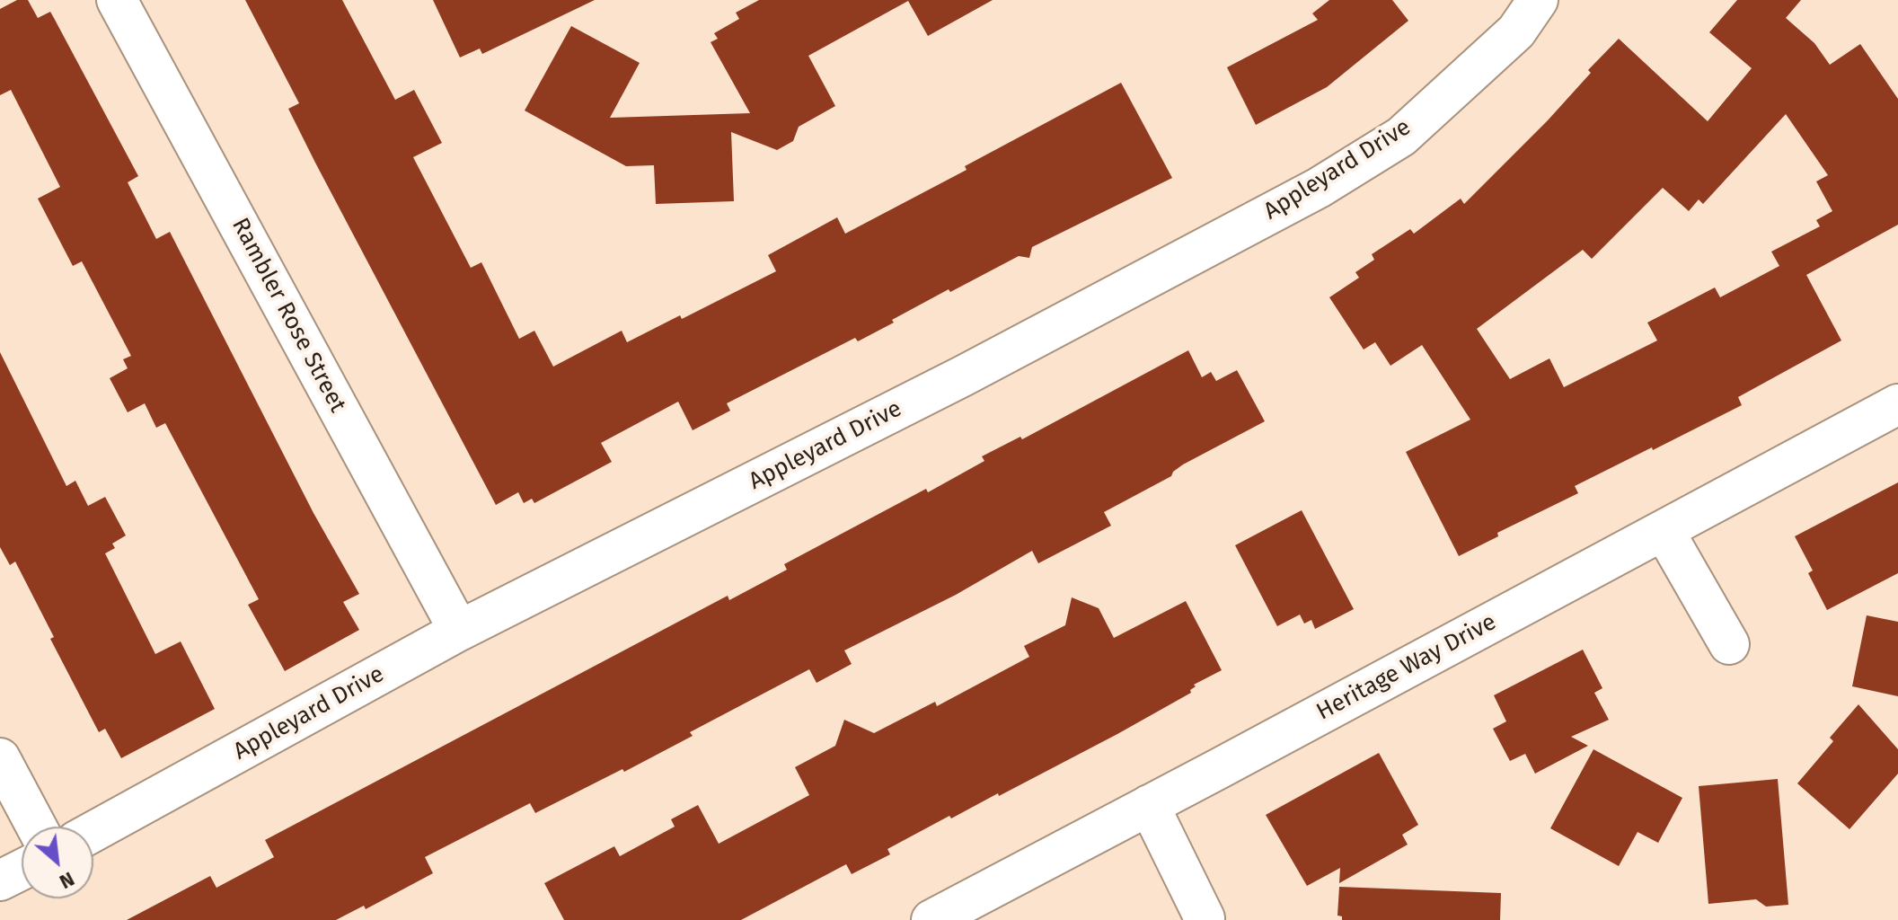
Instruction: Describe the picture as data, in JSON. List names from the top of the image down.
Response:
{
  "streets": {
    "street": ["Appleyard Drive", "Rambler Rose Street", "Heritage Way Drive"]
  },
  "crossings": [
    ["Appleyard Drive", "Rambler Rose Street"]
  ],
  "north": "bottom right"
}
